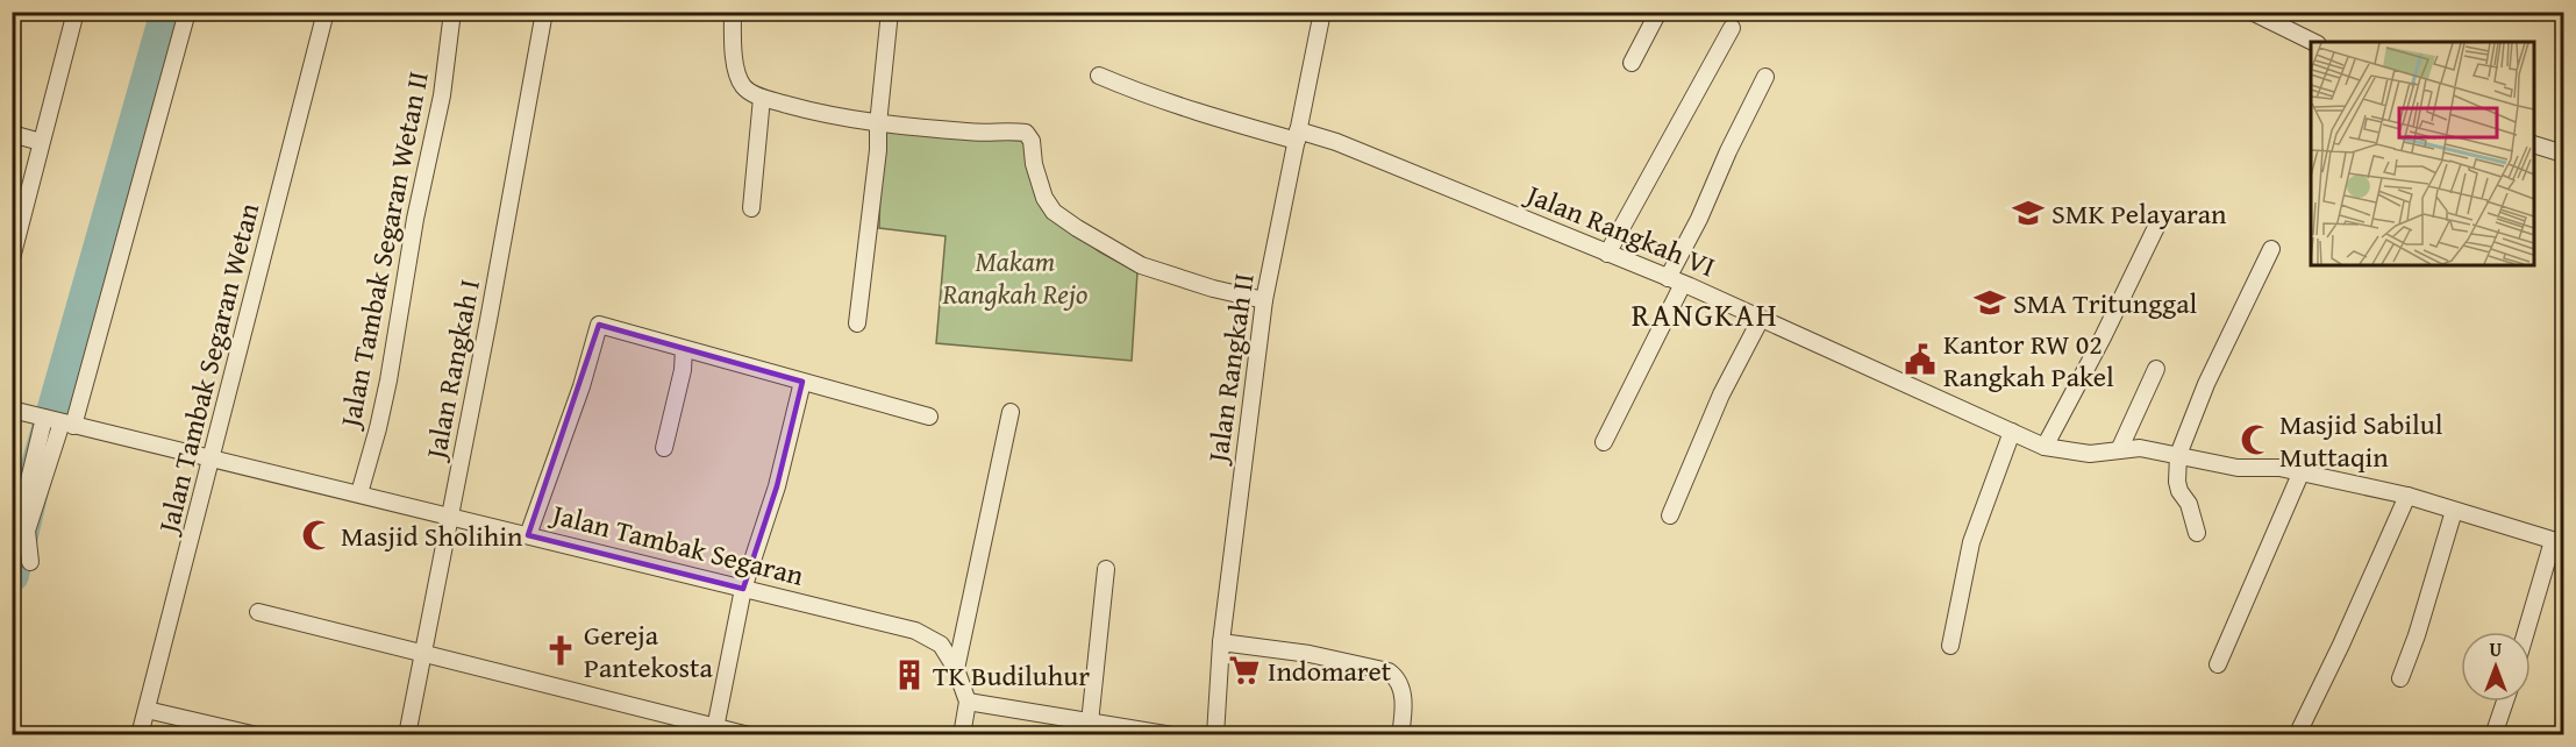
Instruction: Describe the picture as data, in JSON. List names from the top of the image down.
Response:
{
  "streets": {
    "street": [
      "Jalan Rangkah VI",
      "Jalan Tambak Segaran Wetan II",
      "Jalan Tambak Segaran Wetan",
      "Jalan Rangkah II",
      "Jalan Rangkah I",
      "Jalan Tambak Segaran"
    ]
  },
  "crossings": [
    ["Jalan Rangkah VI", "Jalan Rangkah II"],
    ["Jalan Tambak Segaran Wetan II", "Jalan Tambak Segaran"],
    ["Jalan Tambak Segaran Wetan", "Jalan Tambak Segaran"],
    ["Jalan Rangkah I", "Jalan Tambak Segaran"]
  ],
  "districts": ["RANGKAH"],
  "parks": ["Makam Rangkah Rejo"],
  "places": {
    "school or university": ["SMK Pelayaran", "SMA Tritunggal"],
    "public building": ["Kantor RW 02 Rangkah Pakel"],
    "mosque": ["Masjid Sabilul Muttaqin", "Masjid Sholihin"],
    "church": ["Gereja Pantekosta"],
    "supermarket": ["Indomaret"],
    "building": ["TK Budiluhur"]
  },
  "north": "top"
}
